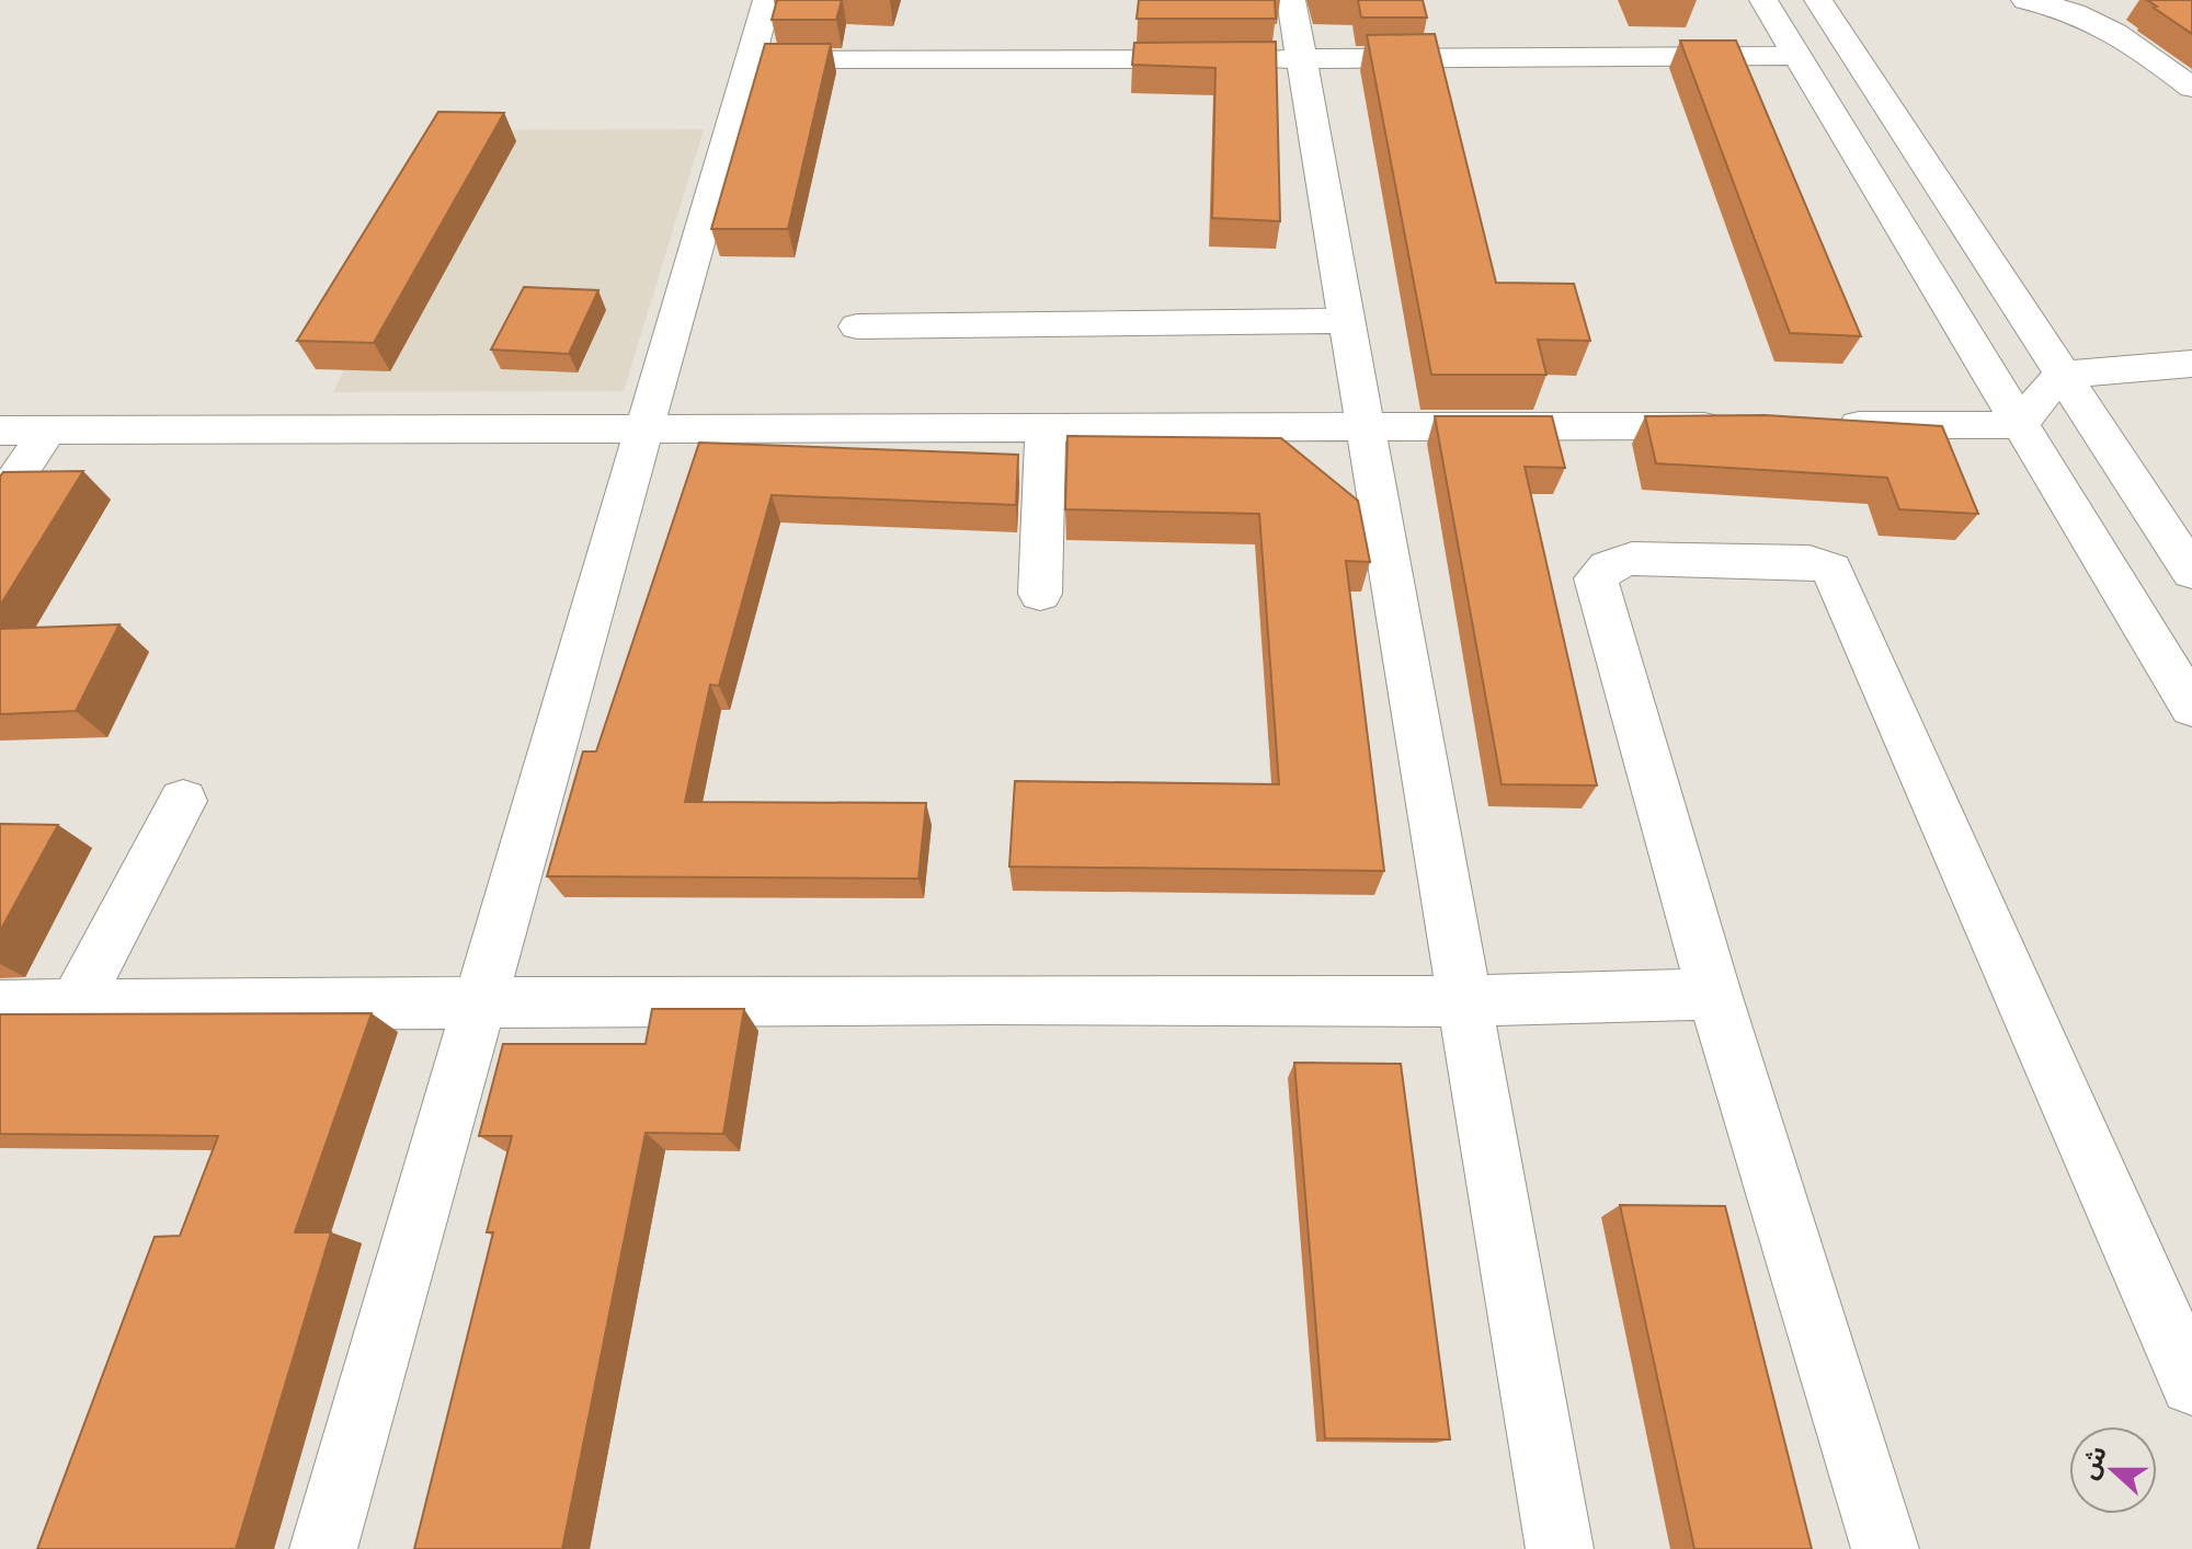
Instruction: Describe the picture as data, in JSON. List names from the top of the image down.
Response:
{
  "north": "left"
}
